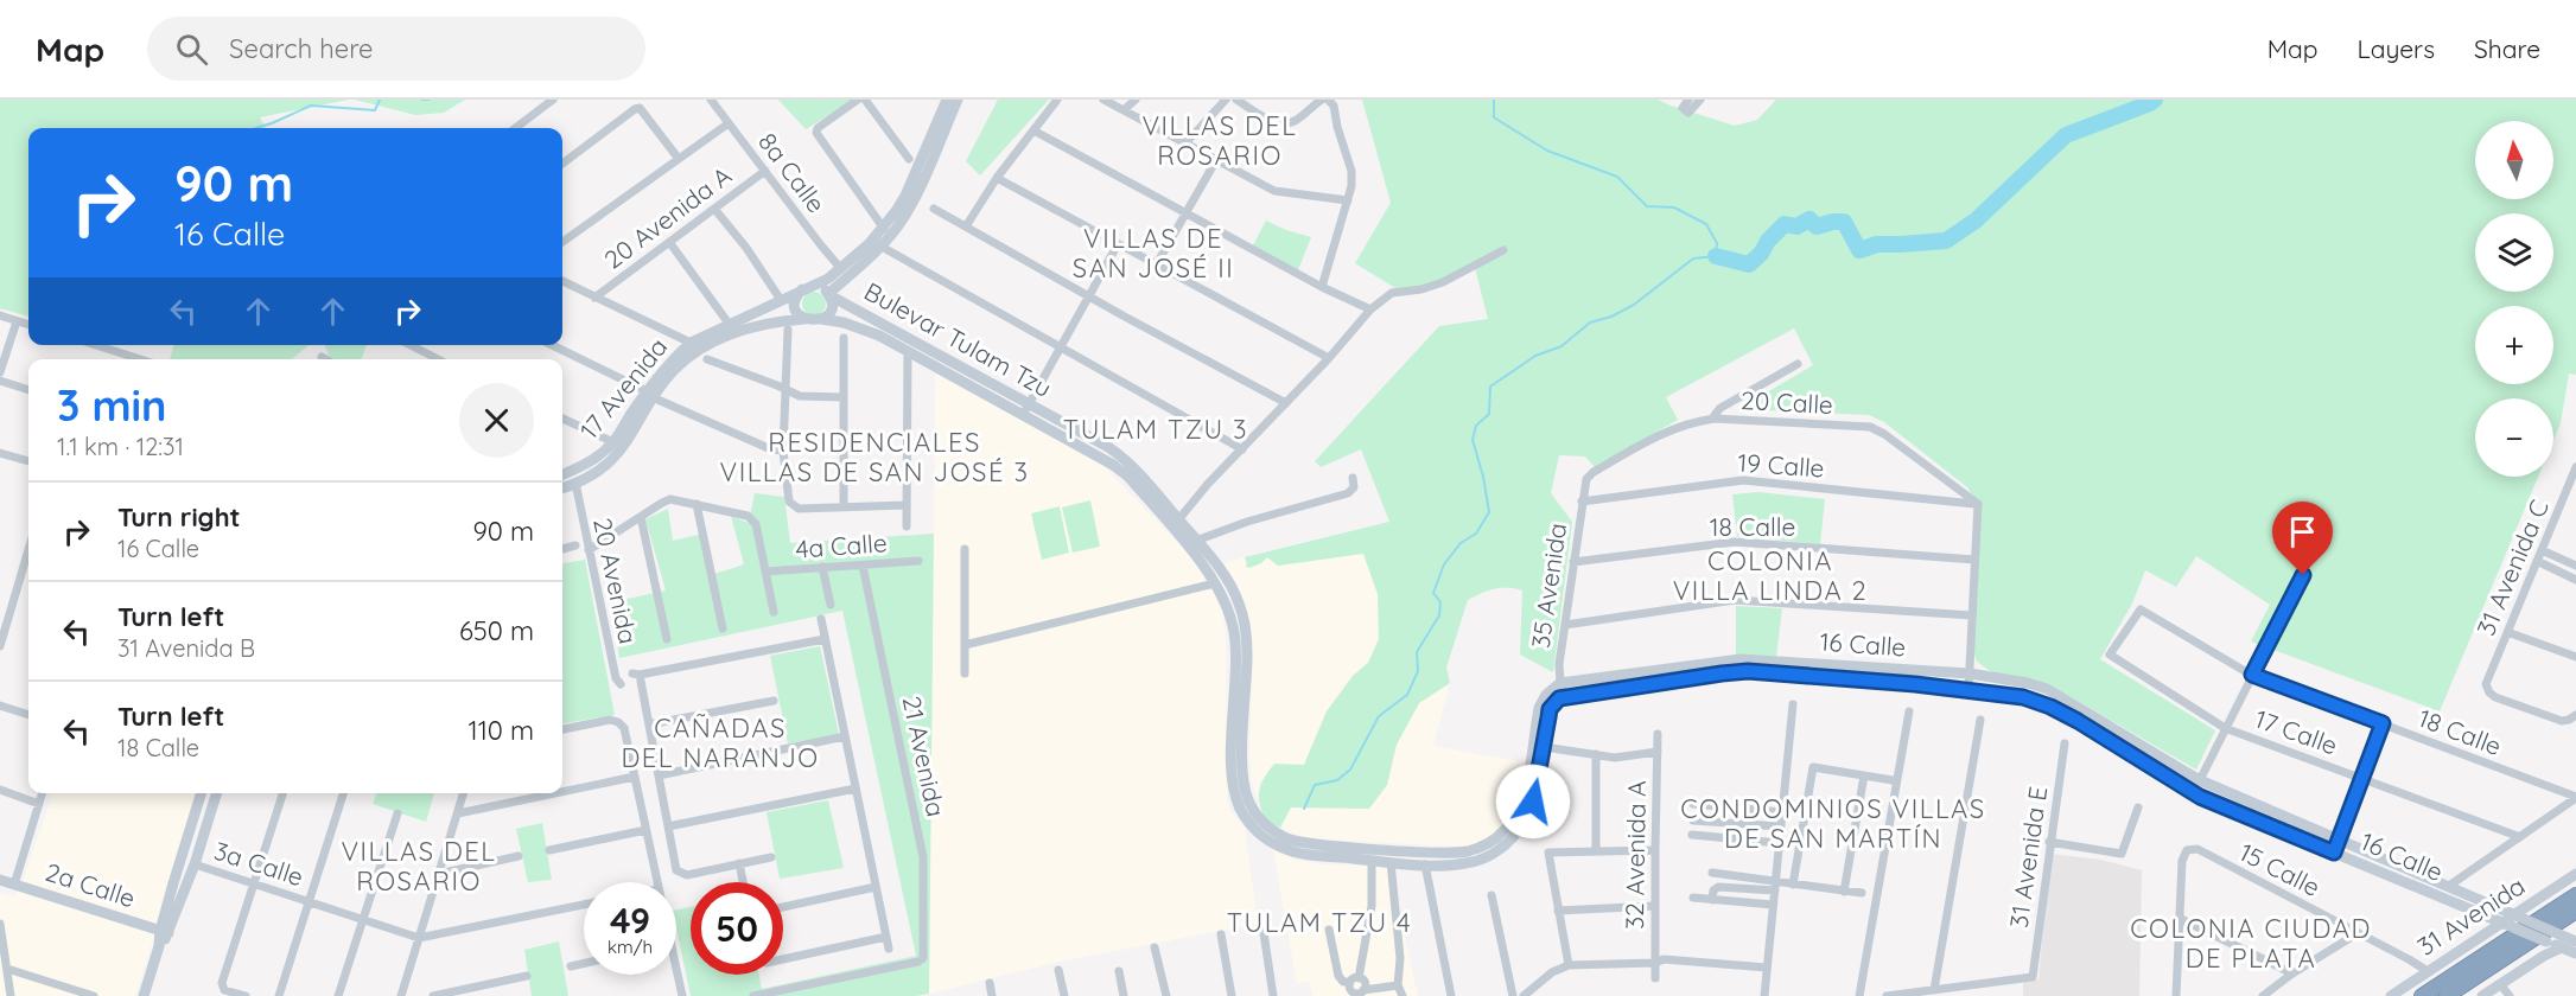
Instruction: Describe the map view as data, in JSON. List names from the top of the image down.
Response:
{
  "streets": {
    "main road": [
      "Bulevar Tulam Tzu",
      "17 Avenida",
      "16 Calle",
      "2a Calle",
      "31 Avenida"
    ],
    "street": [
      "8a Calle",
      "20 Avenida A",
      "20 Calle",
      "19 Calle",
      "18 Calle",
      "4a Calle",
      "31 Avenida C",
      "20 Avenida",
      "35 Avenida",
      "17 Calle",
      "21 Avenida",
      "32 Avenida A",
      "31 Avenida E",
      "3a Calle",
      "15 Calle"
    ]
  },
  "crossings": [
    ["8a Calle", "20 Avenida A"],
    ["8a Calle", "17 Avenida"],
    ["Bulevar Tulam Tzu", "17 Avenida"],
    ["Bulevar Tulam Tzu", "35 Avenida"],
    ["Bulevar Tulam Tzu", "16 Calle"],
    ["17 Avenida", "20 Avenida"],
    ["20 Calle", "19 Calle"],
    ["20 Calle", "35 Avenida"],
    ["19 Calle", "35 Avenida"],
    ["18 Calle", "35 Avenida"],
    ["18 Calle", "17 Calle"],
    ["4a Calle", "21 Avenida"],
    ["35 Avenida", "16 Calle"],
    ["16 Calle", "31 Avenida"],
    ["15 Calle", "31 Avenida"]
  ],
  "districts": [
    "VILLAS DEL ROSARIO",
    "VILLAS DE SAN JOSÉ II",
    "TULAM TZU 3",
    "RESIDENCIALES VILLAS DE SAN JOSÉ 3",
    "COLONIA VILLA LINDA 2",
    "CAÑADAS DEL NARANJO",
    "CONDOMINIOS VILLAS DE SAN MARTÍN",
    "VILLAS DEL ROSARIO",
    "TULAM TZU 4",
    "COLONIA CIUDAD DE PLATA"
  ],
  "north": "top",
  "page": {
    "header": "Map",
    "search": "Search here",
    "nav": ["Map", "Layers", "Share"],
    "map_buttons": ["+", "−"],
    "turn": ["90 m", "16 Calle"],
    "heading": ["3 min", "1.1 km · 12:31"],
    "list": [
      {
        "name": "Turn right",
        "note": "16 Calle",
        "value": "90 m"
      },
      {
        "name": "Turn left",
        "note": "31 Avenida B",
        "value": "650 m"
      },
      {
        "name": "Turn left",
        "note": "18 Calle",
        "value": "110 m"
      }
    ],
    "speed": "49 km/h",
    "limit": "50"
  }
}
